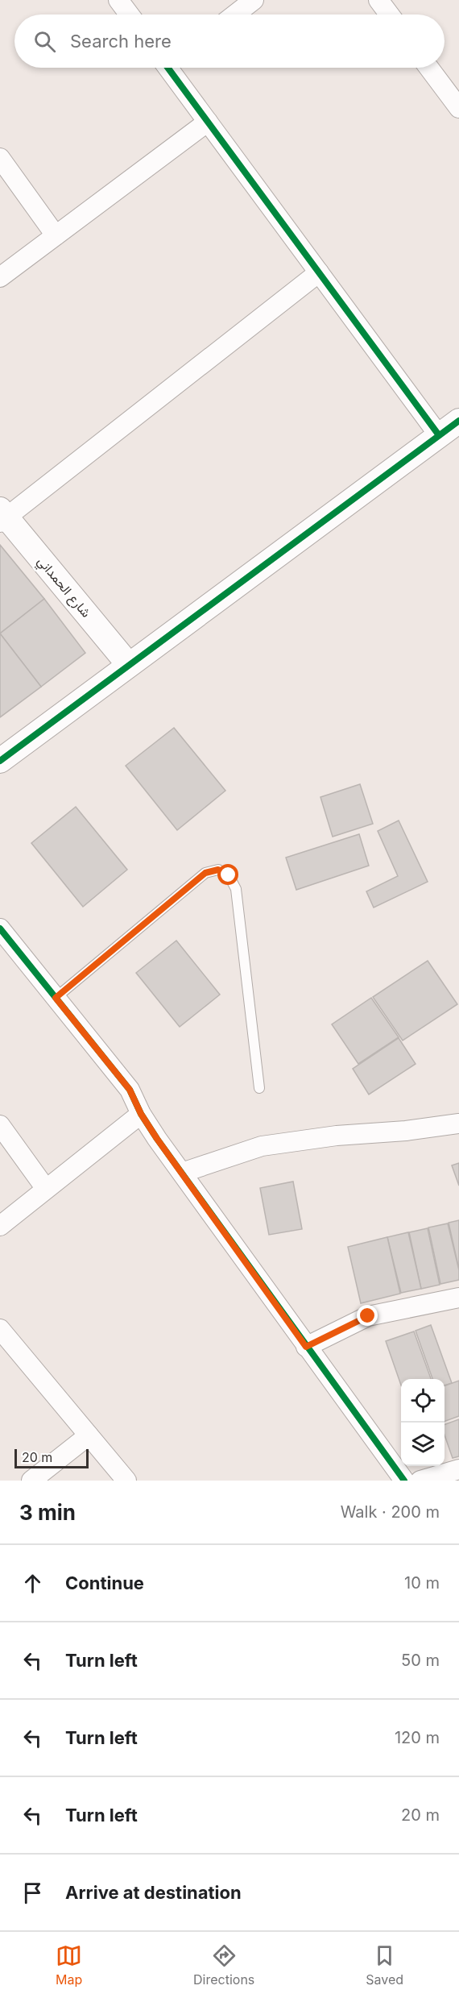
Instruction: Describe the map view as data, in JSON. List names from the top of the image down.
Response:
{
  "streets": {
    "street": ["شارع الحمداني"]
  },
  "scale_bar": "20 m",
  "page": {
    "search": "Search here",
    "scale": "20 m",
    "heading": ["3 min", "Walk · 200 m"],
    "list": [
      ["Continue", "10 m"],
      ["Turn left", "50 m"],
      ["Turn left", "120 m"],
      ["Turn left", "20 m"],
      "Arrive at destination"
    ],
    "nav": ["Map", "Directions", "Saved"]
  }
}
